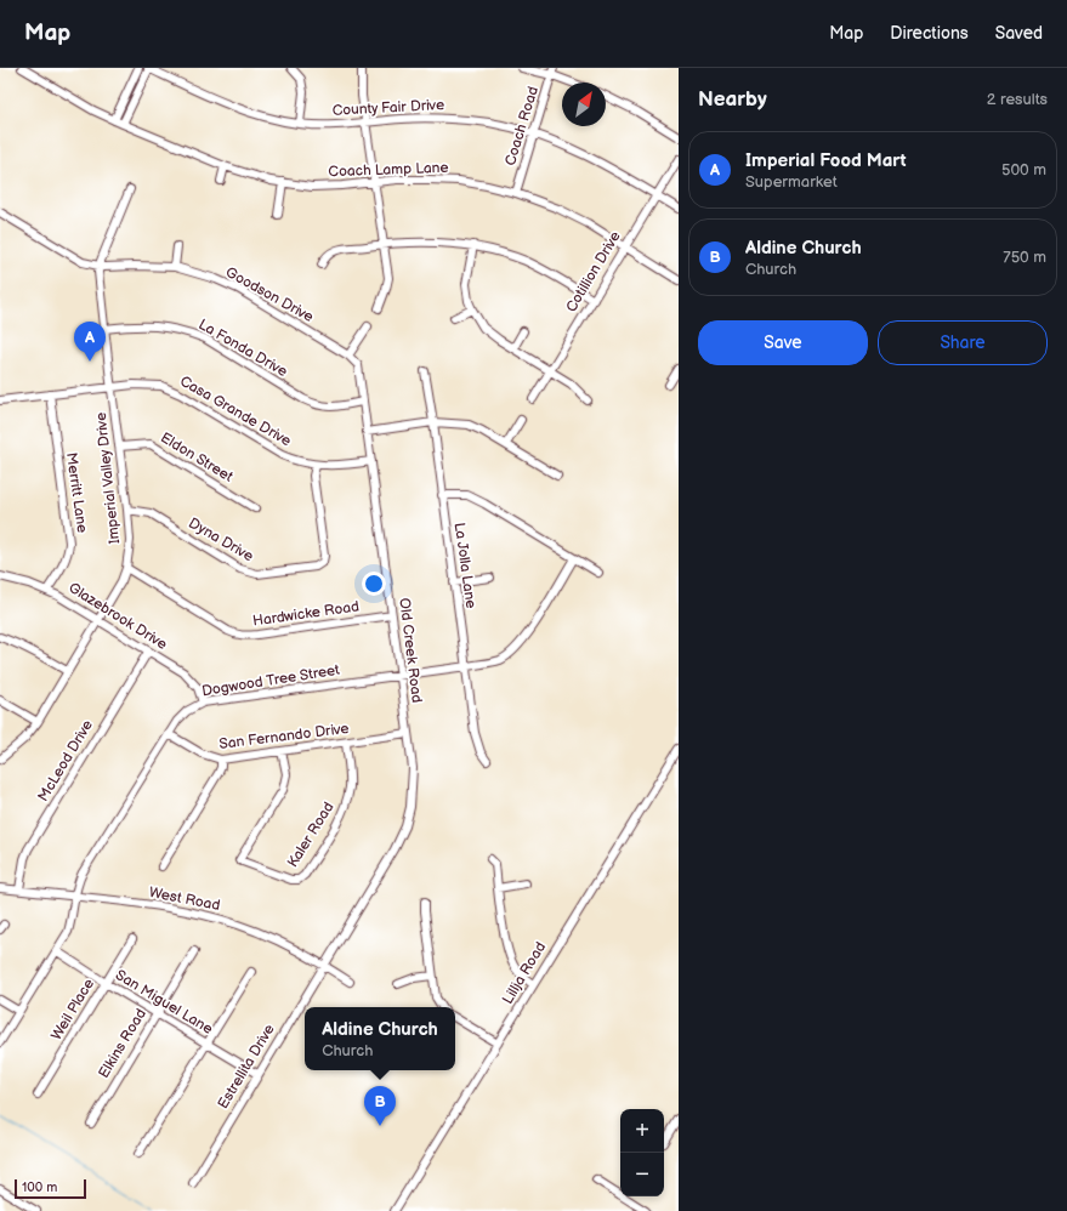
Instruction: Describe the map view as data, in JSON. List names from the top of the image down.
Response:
{
  "streets": {
    "street": [
      "County Fair Drive",
      "Coach Road",
      "Coach Lamp Lane",
      "Cotillion Drive",
      "Goodson Drive",
      "La Fonda Drive",
      "Casa Grande Drive",
      "Eldon Street",
      "Imperial Valley Drive",
      "Merritt Lane",
      "Dyna Drive",
      "La Jolla Lane",
      "Hardwicke Road",
      "Glazebrook Drive",
      "Old Creek Road",
      "Dogwood Tree Street",
      "San Fernando Drive",
      "McLeod Drive",
      "Kaler Road",
      "West Road",
      "Lillja Road",
      "San Miguel Lane",
      "Weil Place",
      "Elkins Road",
      "Estrellita Drive"
    ]
  },
  "crossings": [
    ["County Fair Drive", "Coach Road"],
    ["County Fair Drive", "Cotillion Drive"],
    ["Coach Road", "Coach Lamp Lane"],
    ["Coach Lamp Lane", "Cotillion Drive"],
    ["Goodson Drive", "Imperial Valley Drive"],
    ["Goodson Drive", "Old Creek Road"],
    ["La Fonda Drive", "Imperial Valley Drive"],
    ["La Fonda Drive", "Old Creek Road"],
    ["Casa Grande Drive", "Imperial Valley Drive"],
    ["Casa Grande Drive", "Merritt Lane"],
    ["Casa Grande Drive", "Dyna Drive"],
    ["Casa Grande Drive", "Old Creek Road"],
    ["Eldon Street", "Imperial Valley Drive"],
    ["Imperial Valley Drive", "Dyna Drive"],
    ["Imperial Valley Drive", "Hardwicke Road"],
    ["Imperial Valley Drive", "Glazebrook Drive"],
    ["Merritt Lane", "Glazebrook Drive"],
    ["La Jolla Lane", "Dogwood Tree Street"],
    ["Hardwicke Road", "Old Creek Road"],
    ["Glazebrook Drive", "Dogwood Tree Street"],
    ["Glazebrook Drive", "McLeod Drive"],
    ["Old Creek Road", "Dogwood Tree Street"],
    ["Old Creek Road", "San Fernando Drive"],
    ["Old Creek Road", "West Road"],
    ["Old Creek Road", "Estrellita Drive"],
    ["Dogwood Tree Street", "San Fernando Drive"],
    ["Dogwood Tree Street", "West Road"],
    ["Dogwood Tree Street", "San Miguel Lane"],
    ["San Fernando Drive", "Kaler Road"],
    ["McLeod Drive", "West Road"],
    ["West Road", "Estrellita Drive"],
    ["San Miguel Lane", "Weil Place"],
    ["San Miguel Lane", "Elkins Road"],
    ["San Miguel Lane", "Estrellita Drive"]
  ],
  "scale_bar": "100 m",
  "north": "top right",
  "page": {
    "header": "Map",
    "nav": ["Map", "Directions", "Saved"],
    "heading": ["Nearby", "2 results"],
    "list": [
      {
        "mark": "A",
        "name": "Imperial Food Mart",
        "note": "Supermarket",
        "value": "500 m"
      },
      {
        "mark": "B",
        "name": "Aldine Church",
        "note": "Church",
        "value": "750 m"
      }
    ],
    "buttons": ["Save", "Share"],
    "pins": ["A", "B"],
    "popup": ["Aldine Church", "Church"],
    "map_buttons": ["+", "−"],
    "scale": "100 m"
  }
}
